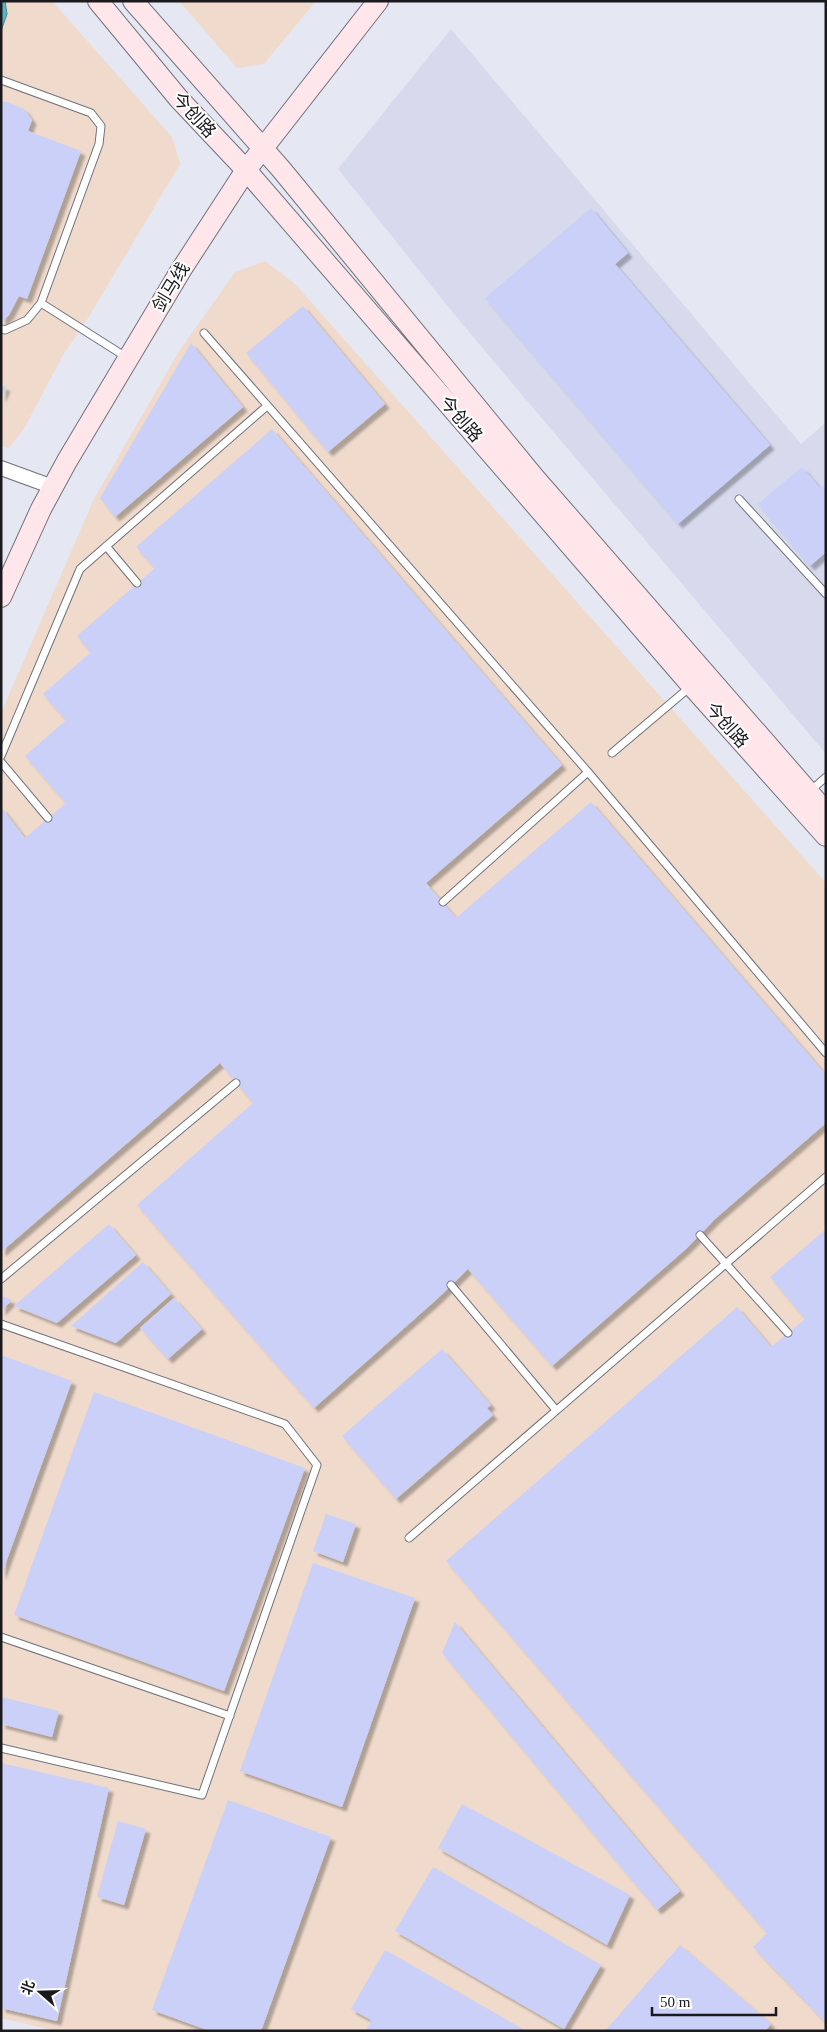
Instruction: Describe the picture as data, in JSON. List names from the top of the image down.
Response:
{
  "streets": {
    "main road": ["今创路", "剑马线"]
  },
  "crossings": [
    ["今创路", "剑马线"]
  ],
  "scale_bar": "50 m",
  "north": "left"
}
